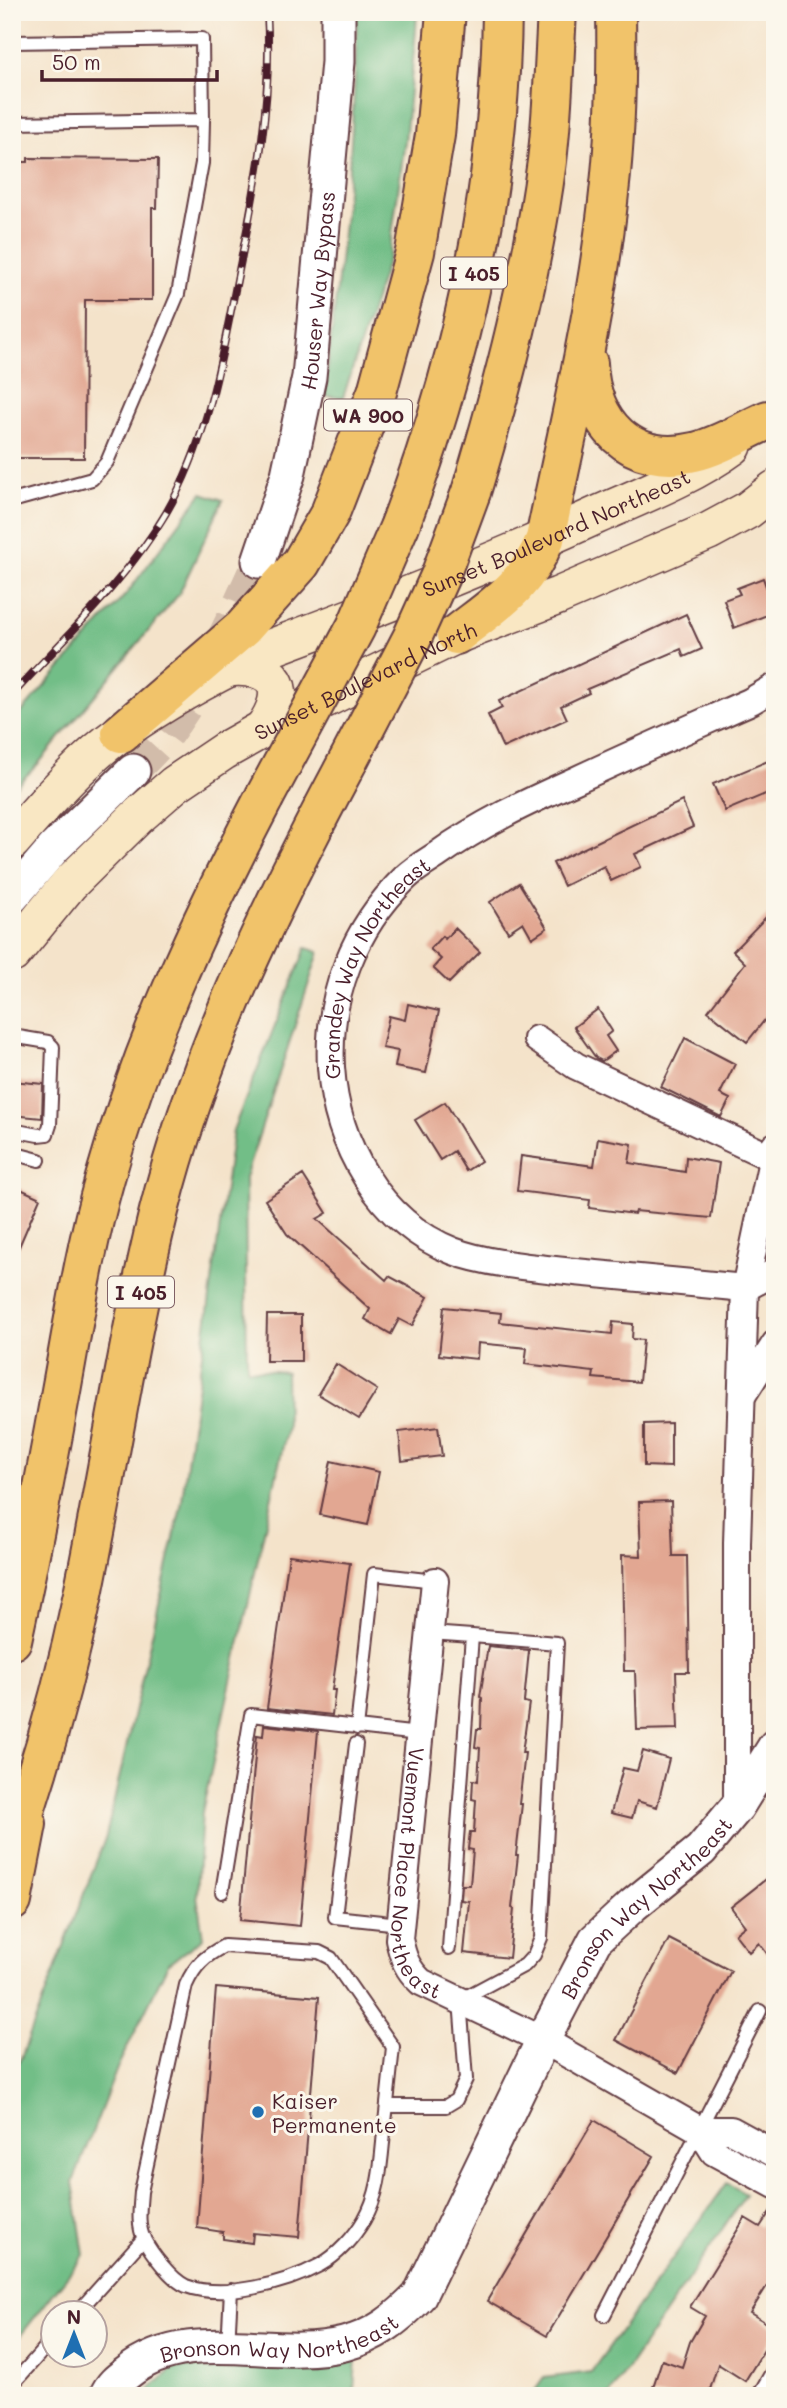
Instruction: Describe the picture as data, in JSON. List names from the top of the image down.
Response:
{
  "streets": {
    "highway": ["I 405", "WA 900"],
    "main road": ["Sunset Boulevard Northeast", "Sunset Boulevard North"],
    "street": [
      "Houser Way Bypass",
      "Grandey Way Northeast",
      "Vuemont Place Northeast",
      "Bronson Way Northeast"
    ]
  },
  "crossings": [
    ["Grandey Way Northeast", "Bronson Way Northeast"],
    ["Vuemont Place Northeast", "Bronson Way Northeast"]
  ],
  "places": ["Kaiser Permanente"],
  "scale_bar": "50 m",
  "north": "top"
}
